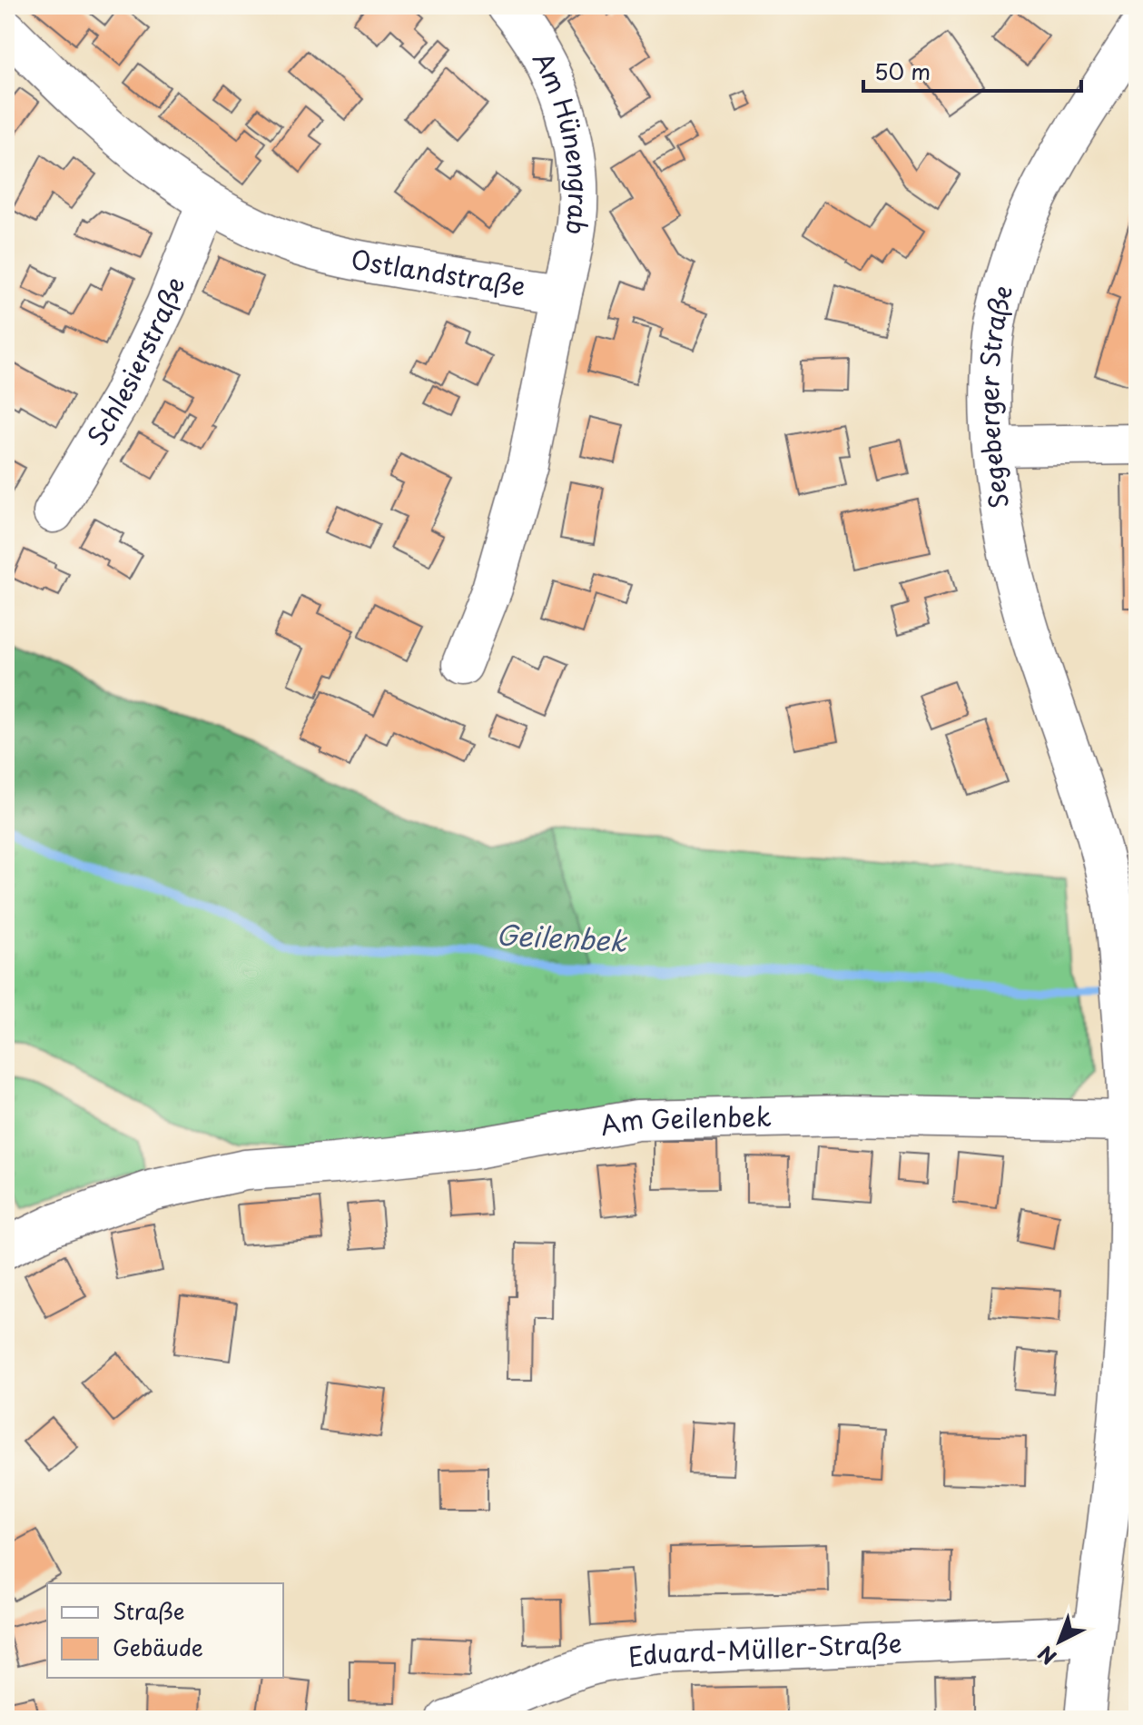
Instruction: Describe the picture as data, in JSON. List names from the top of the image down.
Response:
{
  "streets": {
    "street": [
      "Am Hünengrab",
      "Ostlandstraße",
      "Schlesierstraße",
      "Segeberger Straße",
      "Am Geilenbek",
      "Eduard-Müller-Straße"
    ]
  },
  "crossings": [
    ["Am Hünengrab", "Ostlandstraße"],
    ["Ostlandstraße", "Schlesierstraße"],
    ["Segeberger Straße", "Am Geilenbek"],
    ["Segeberger Straße", "Eduard-Müller-Straße"]
  ],
  "water": ["Geilenbek"],
  "legend": ["Straße", "Gebäude"],
  "scale_bar": "50 m",
  "north": "bottom left"
}
